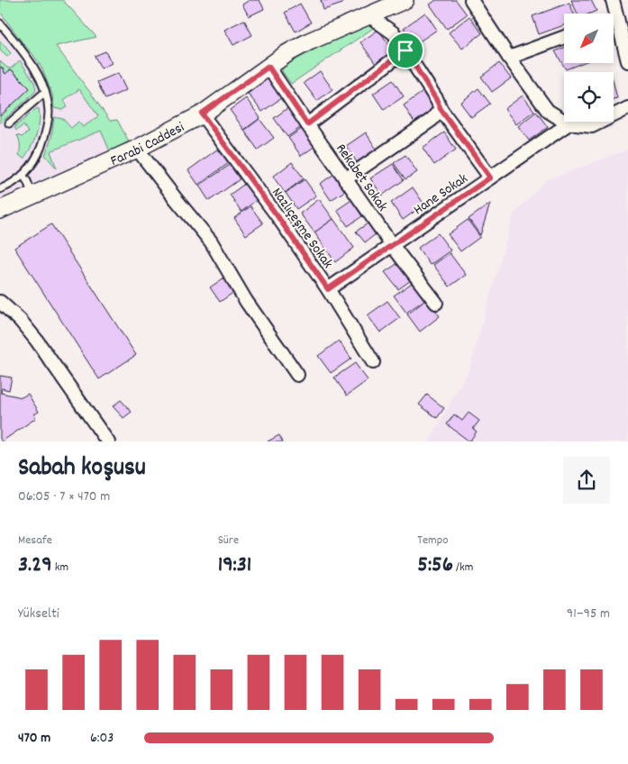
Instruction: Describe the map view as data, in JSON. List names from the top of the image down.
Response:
{
  "streets": {
    "street": [
      "Farabi Caddesi",
      "Rekabet Sokak",
      "Hane Sokak",
      "Nazlıçeşme Sokak"
    ]
  },
  "crossings": [
    ["Farabi Caddesi", "Rekabet Sokak"],
    ["Farabi Caddesi", "Nazlıçeşme Sokak"],
    ["Rekabet Sokak", "Hane Sokak"],
    ["Hane Sokak", "Nazlıçeşme Sokak"]
  ],
  "north": "bottom left",
  "page": {
    "heading": ["Sabah koşusu", "06:05 · 7 × 470 m"],
    "stats": [
      ["Mesafe", "3.29 km"],
      ["Süre", "19:31"],
      ["Tempo", "5:56 /km"]
    ],
    "chart": ["Yükselti", "91–95 m"],
    "list": [
      {
        "name": "470 m",
        "note": "6:03"
      }
    ]
  }
}
